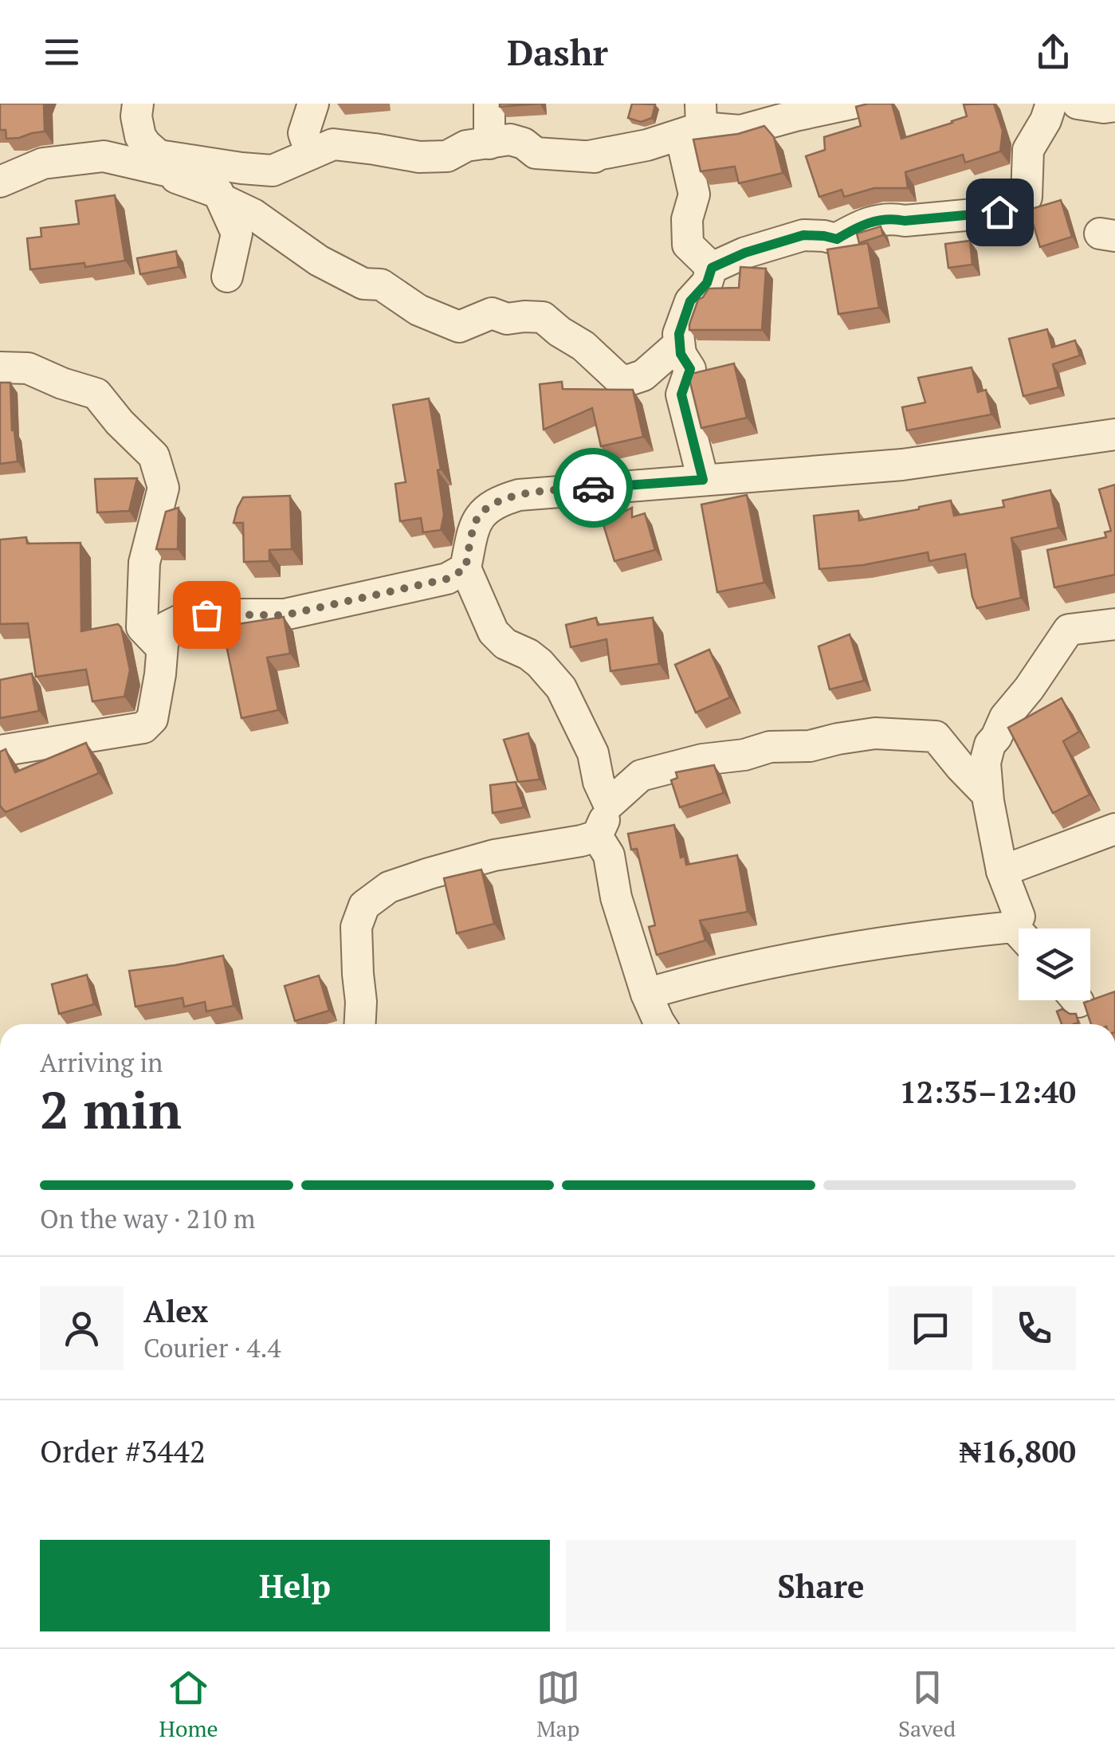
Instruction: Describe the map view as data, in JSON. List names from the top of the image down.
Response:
{
  "page": {
    "header": "Dashr",
    "heading": ["2 min", "Arriving in", "12:35–12:40"],
    "panel": [
      "Alex",
      "Courier · 4.4",
      "Order #3442",
      "₦16,800"
    ],
    "bar": "On the way · 210 m",
    "buttons": ["Help", "Share"],
    "tabs": ["Home", "Map", "Saved"]
  }
}
